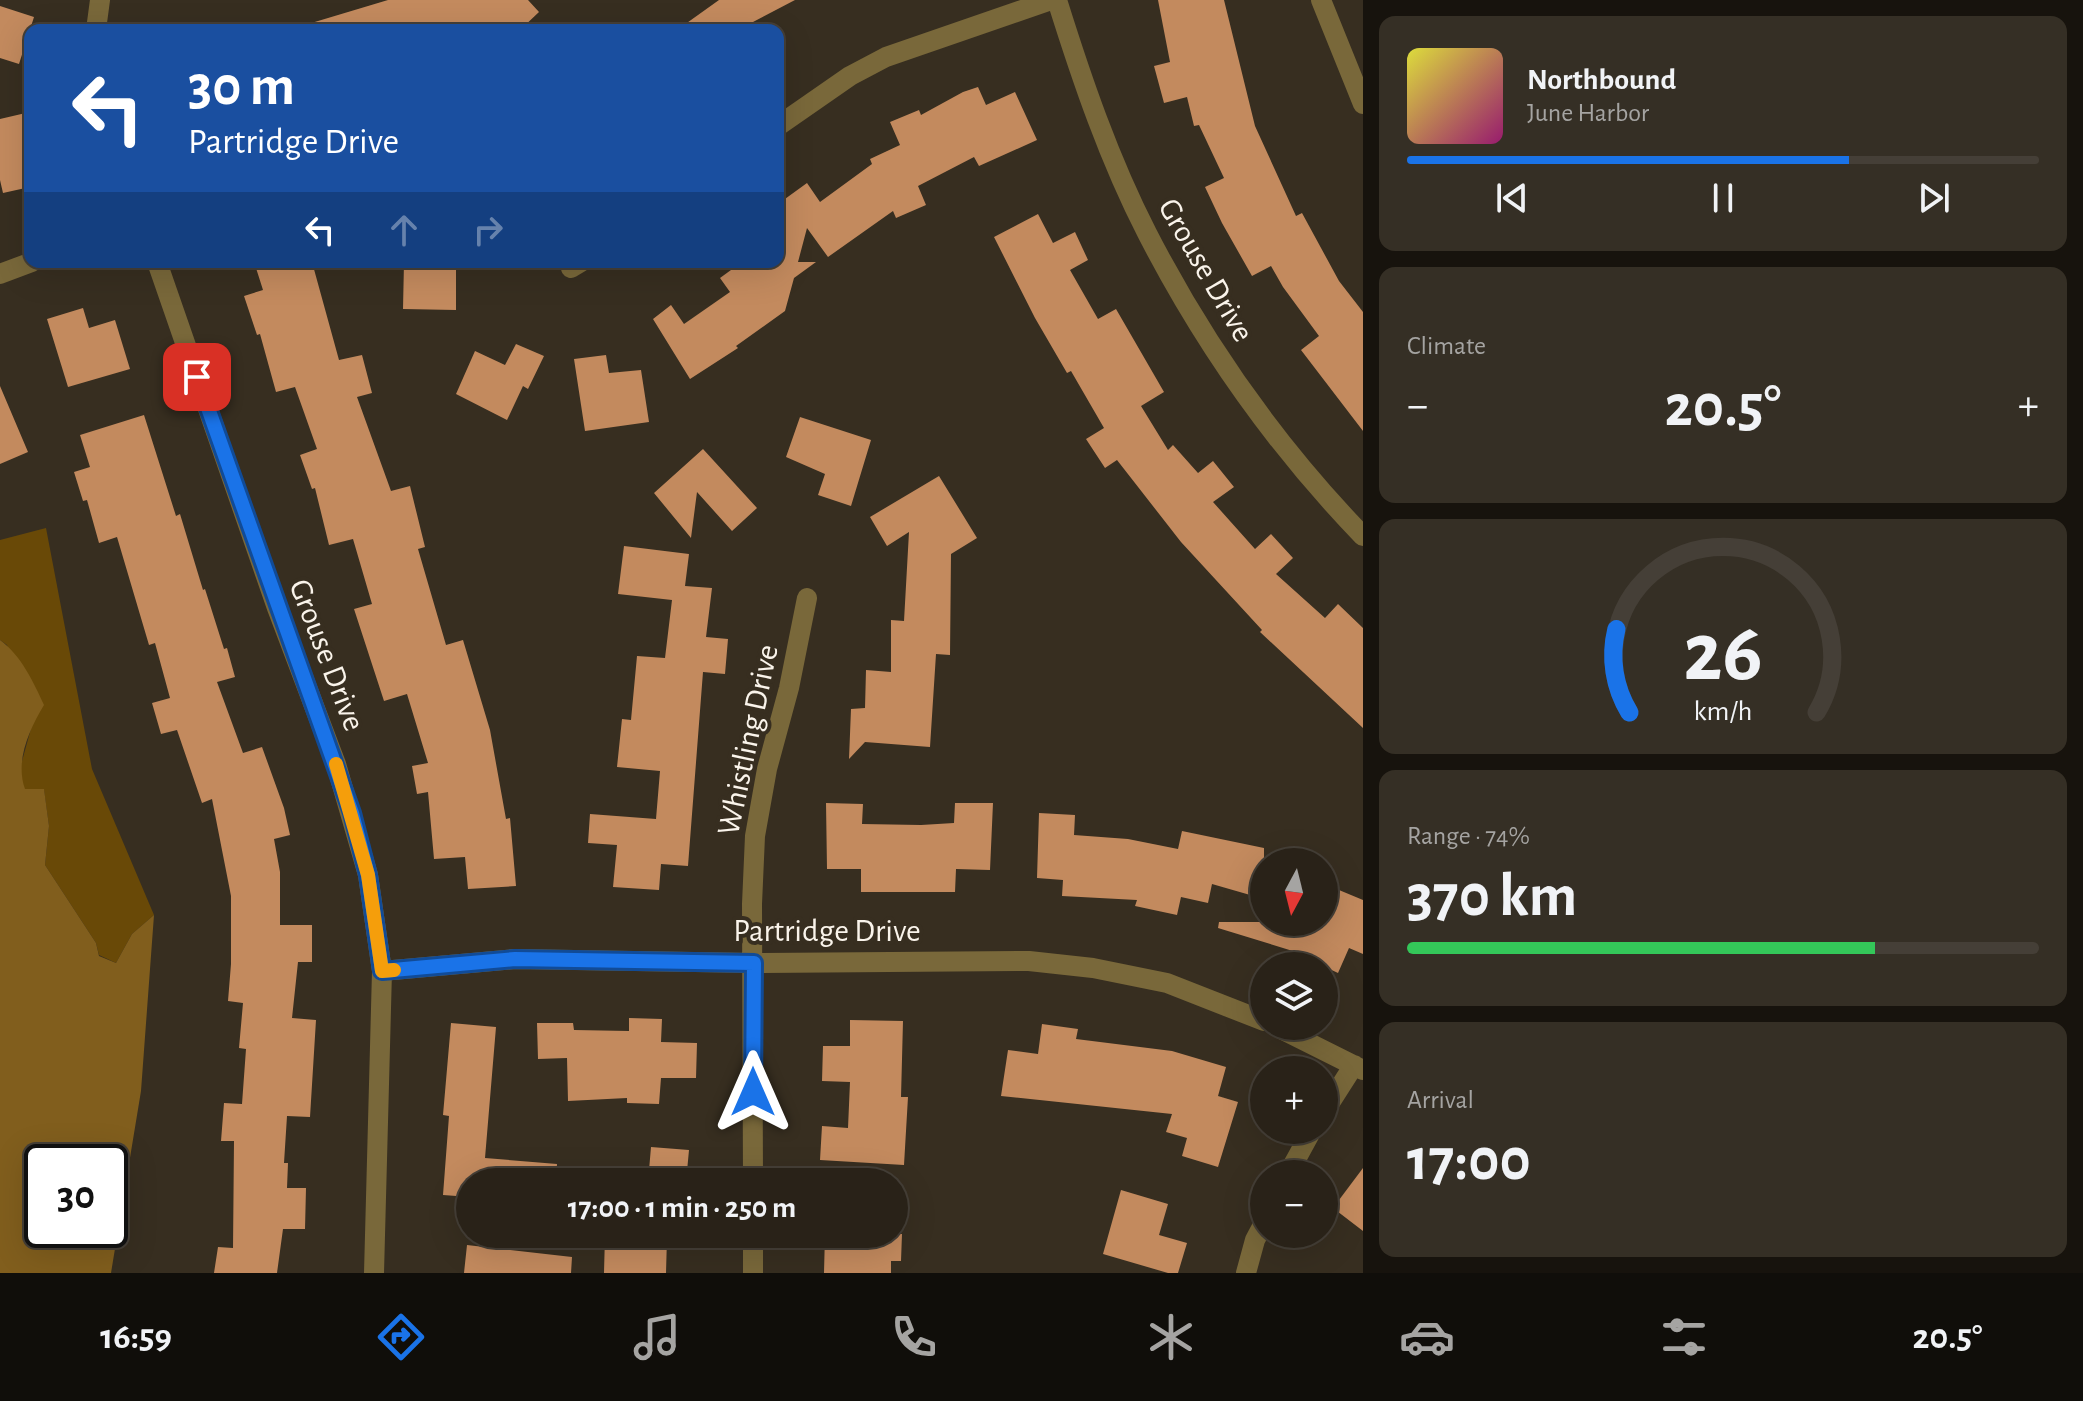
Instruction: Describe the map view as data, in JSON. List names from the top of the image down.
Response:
{
  "streets": {
    "street": ["Grouse Drive", "Whistling Drive", "Partridge Drive"]
  },
  "crossings": [
    ["Grouse Drive", "Partridge Drive"],
    ["Whistling Drive", "Partridge Drive"]
  ],
  "north": "bottom",
  "page": {
    "turn": ["30 m", "Partridge Drive"],
    "song": ["Northbound", "June Harbor"],
    "tile": [
      "Climate",
      ["Range · 74%", "370 km"],
      ["Arrival", "17:00"]
    ],
    "heat": ["−", "20.5°", "+"],
    "map_buttons": ["+", "−"],
    "limit": "30",
    "trip": "17:00 · 1 min · 250 m",
    "tabs": ["16:59", "20.5°"],
    "gauge": ["26", "km/h"]
  }
}
